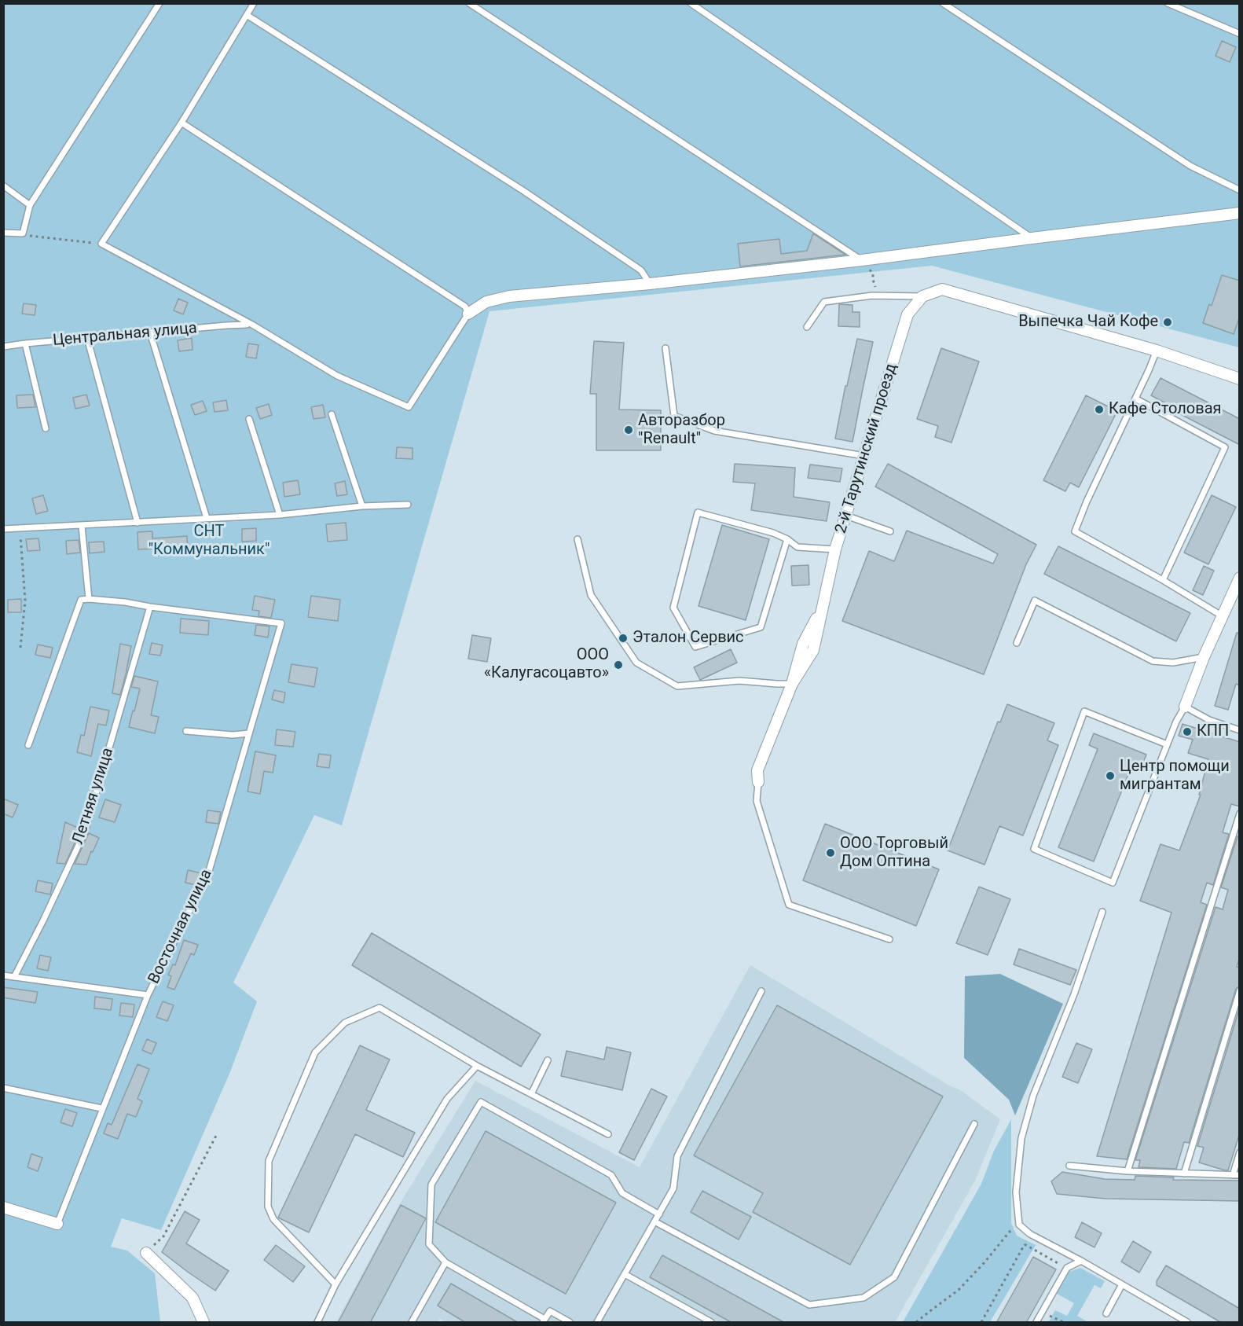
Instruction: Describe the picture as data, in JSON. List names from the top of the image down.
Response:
{
  "streets": {
    "street": ["2-й Тарутинский проезд"],
    "lane": ["Центральная улица", "Летняя улица", "Восточная улица"]
  },
  "crossings": [
    ["Летняя улица", "Восточная улица"]
  ],
  "parks": ["СНТ \"Коммунальник\""],
  "places": [
    "Выпечка Чай Кофе",
    "Кафе Столовая",
    "Авторазбор \"Renault\"",
    "Эталон Сервис",
    "ООО «Калугасоцавто»",
    "КПП",
    "Центр помощи мигрантам",
    "ООО Торговый Дом Оптина"
  ]
}
